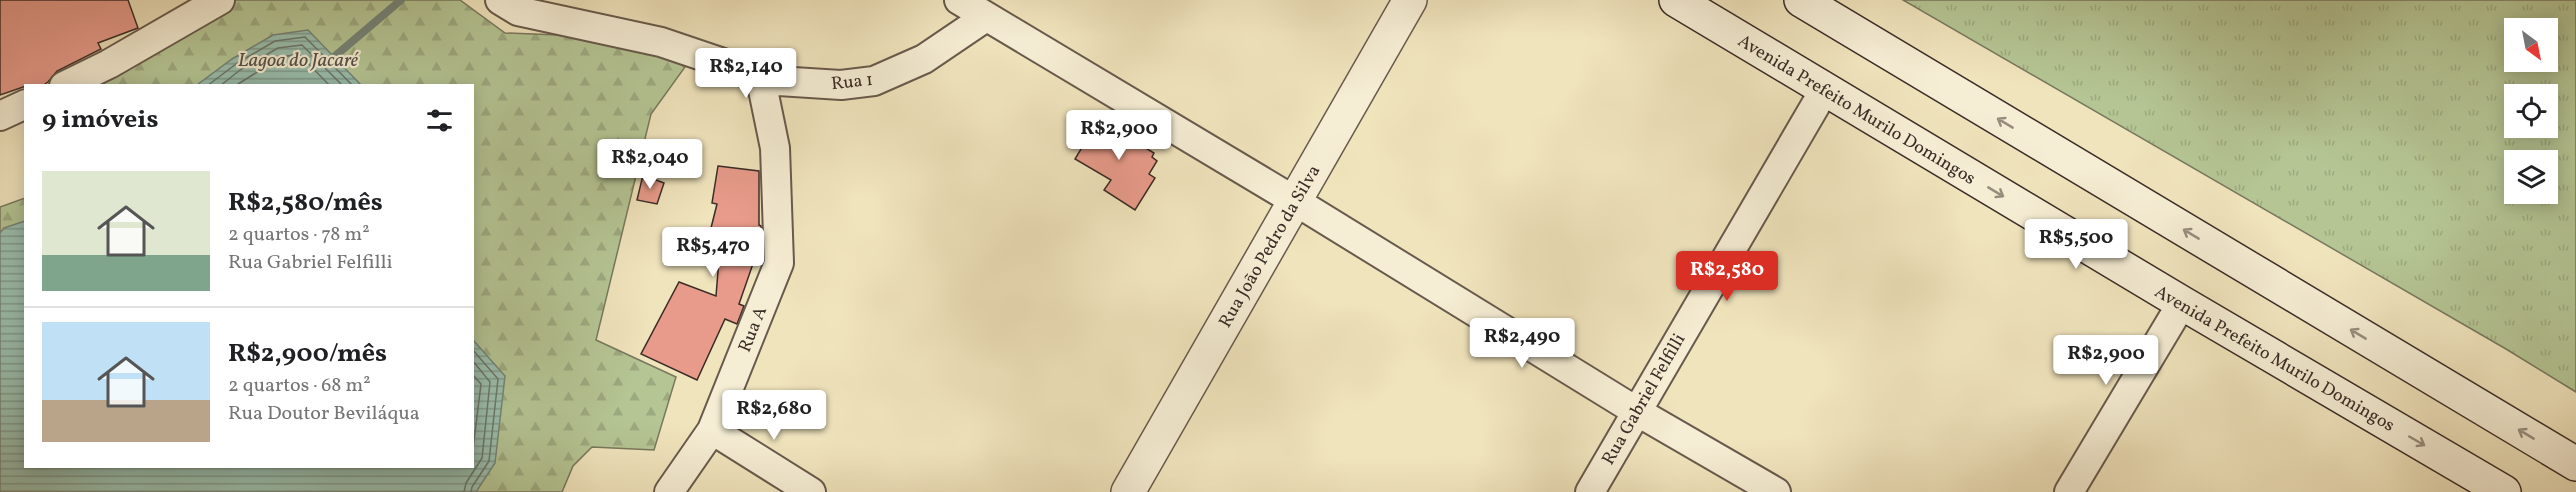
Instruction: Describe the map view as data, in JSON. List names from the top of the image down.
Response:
{
  "streets": {
    "main road": ["Avenida Prefeito Murilo Domingos", "Rua João Pedro da Silva"],
    "street": ["Rua 1", "Rua A", "Rua Gabriel Felfilli"]
  },
  "crossings": [
    ["Rua 1", "Rua A"],
    ["Avenida Prefeito Murilo Domingos", "Rua Gabriel Felfilli"]
  ],
  "water": ["Lagoa do Jacaré"],
  "north": "bottom right",
  "page": {
    "price": [
      "R$2,140",
      "R$2,900",
      "R$2,040",
      "R$5,500",
      "R$5,470",
      "R$2,580",
      "R$2,490",
      "R$2,900",
      "R$2,680"
    ],
    "heading": "9 imóveis",
    "list": [
      {
        "name": "R$2,580/mês",
        "note": "2 quartos · 78 m² · Rua Gabriel Felfilli"
      },
      {
        "name": "R$2,900/mês",
        "note": "2 quartos · 68 m² · Rua Doutor Beviláqua"
      }
    ]
  }
}
